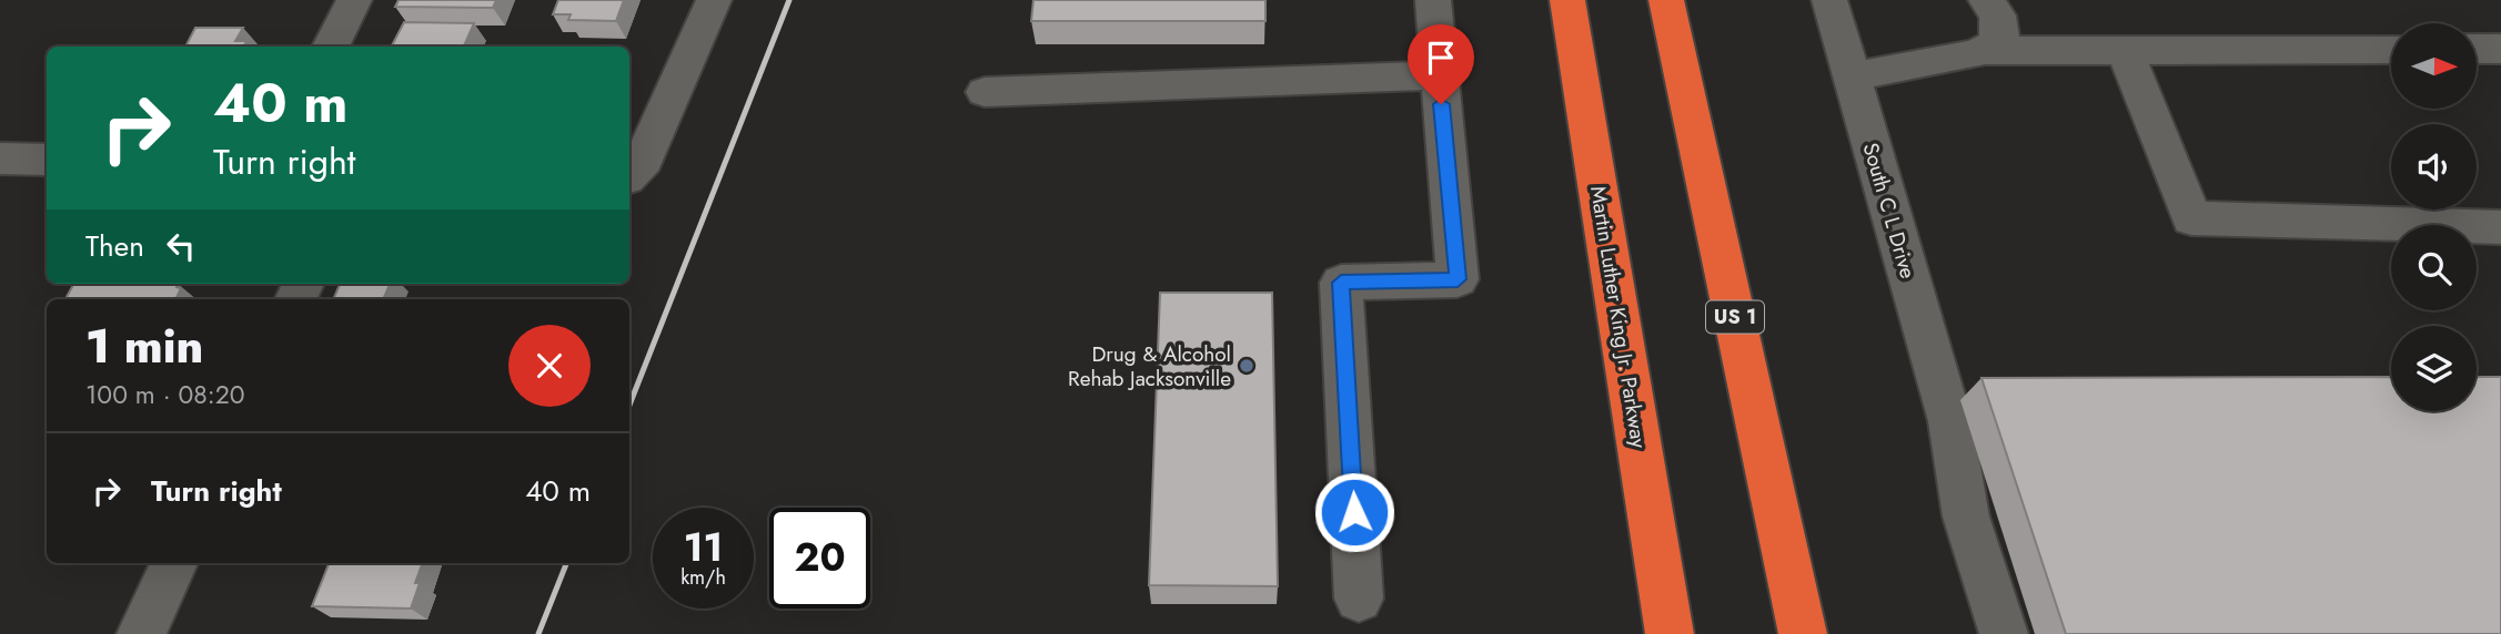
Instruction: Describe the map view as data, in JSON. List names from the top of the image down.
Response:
{
  "streets": {
    "highway": ["Martin Luther King Jr. Parkway", "US 1"],
    "street": ["South C L Drive"]
  },
  "places": ["Drug & Alcohol Rehab Jacksonville"],
  "north": "right",
  "page": {
    "turn": ["40 m", "Turn right"],
    "then": "Then",
    "heading": ["1 min", "100 m · 08:20"],
    "list": [
      {
        "name": "Turn right",
        "value": "40 m"
      }
    ],
    "speed": "11 km/h",
    "limit": "20"
  }
}
